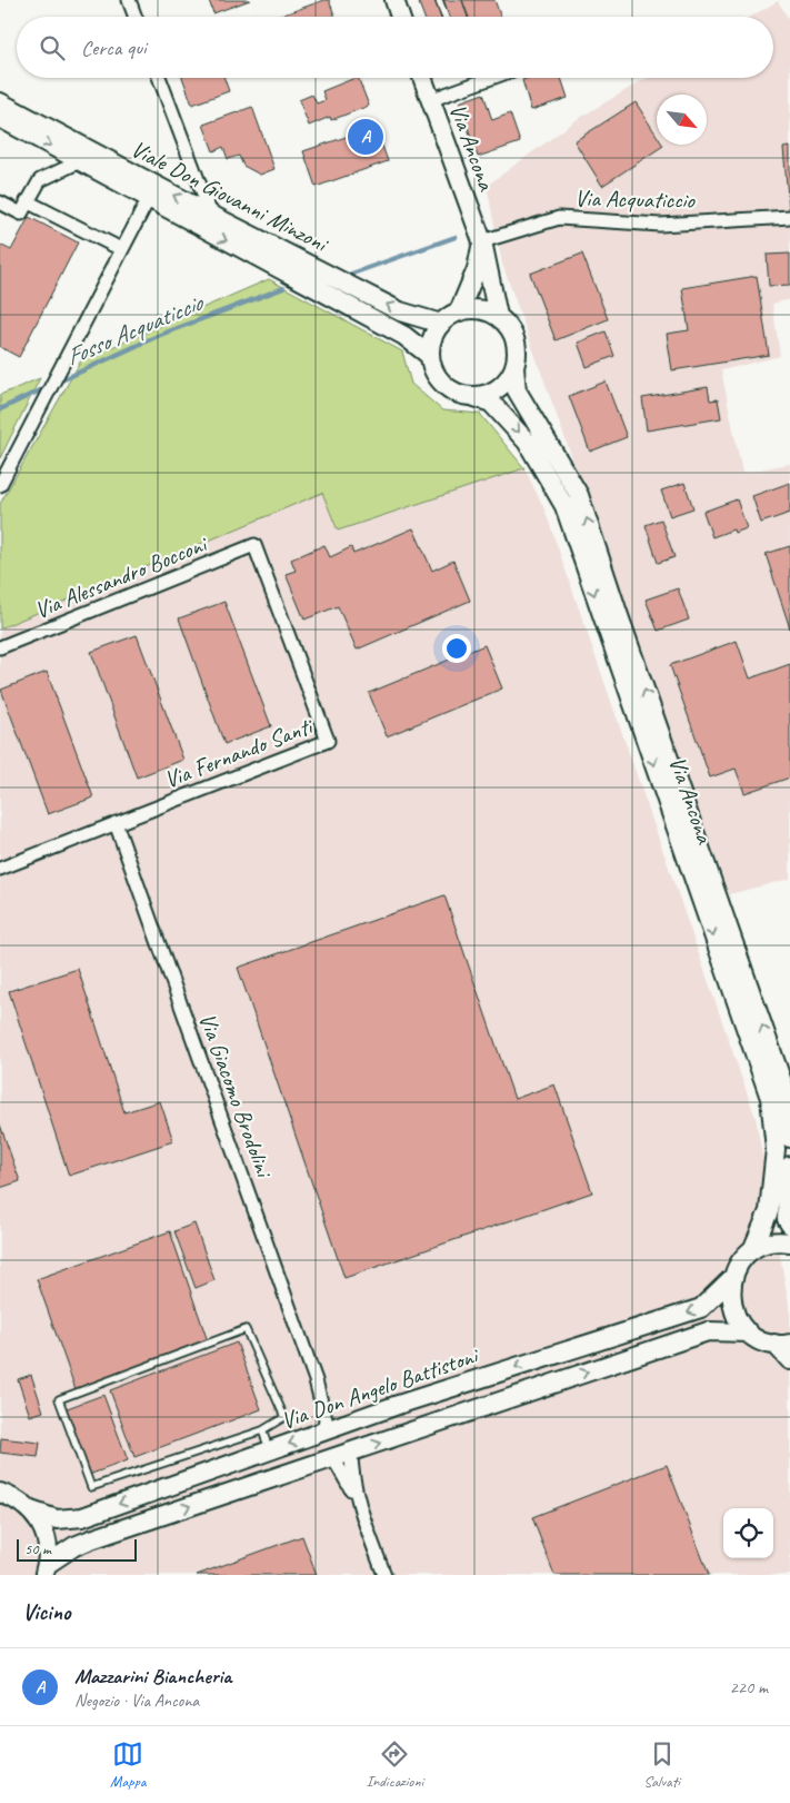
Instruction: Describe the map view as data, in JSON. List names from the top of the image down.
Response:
{
  "streets": {
    "main road": ["Via Ancona", "Viale Don Giovanni Minzoni", "Via Don Angelo Battistoni"],
    "street": [
      "Via Acquaticcio",
      "Via Alessandro Bocconi",
      "Via Fernando Santi",
      "Via Giacomo Brodolini"
    ]
  },
  "crossings": [
    ["Via Ancona", "Viale Don Giovanni Minzoni"],
    ["Via Ancona", "Via Acquaticcio"],
    ["Via Ancona", "Via Don Angelo Battistoni"],
    ["Via Alessandro Bocconi", "Via Fernando Santi"],
    ["Via Fernando Santi", "Via Giacomo Brodolini"],
    ["Via Giacomo Brodolini", "Via Don Angelo Battistoni"]
  ],
  "water": ["Fosso Acquaticcio"],
  "scale_bar": "50 m",
  "north": "bottom right",
  "page": {
    "search": "Cerca qui",
    "pins": "A",
    "scale": "50 m",
    "heading": "Vicino",
    "list": [
      {
        "mark": "A",
        "name": "Mazzarini Biancheria",
        "note": "Negozio · Via Ancona",
        "value": "220 m"
      }
    ],
    "nav": ["Mappa", "Indicazioni", "Salvati"]
  }
}
